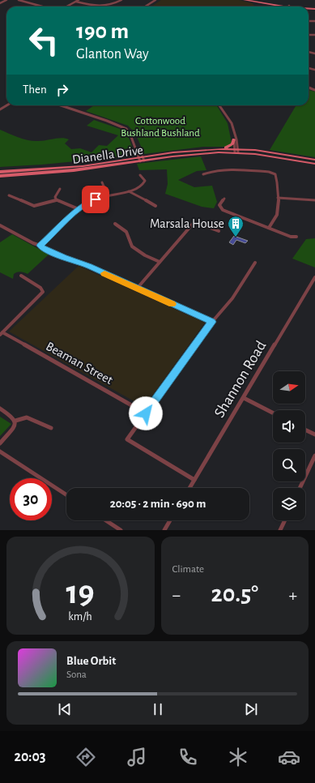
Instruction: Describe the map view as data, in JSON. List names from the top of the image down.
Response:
{
  "streets": {
    "main road": ["Dianella Drive"],
    "street": ["Beaman Street", "Shannon Road"]
  },
  "parks": ["Cottonwood Bushland Bushland"],
  "places": {
    "building": ["Marsala House"]
  },
  "north": "right",
  "page": {
    "turn": ["190 m", "Glanton Way"],
    "then": "Then",
    "limit": "30",
    "trip": "20:05 · 2 min · 690 m",
    "tile": "Climate",
    "heat": ["−", "20.5°", "+"],
    "song": ["Blue Orbit", "Sona"],
    "tabs": "20:03",
    "gauge": ["19", "km/h"]
  }
}
